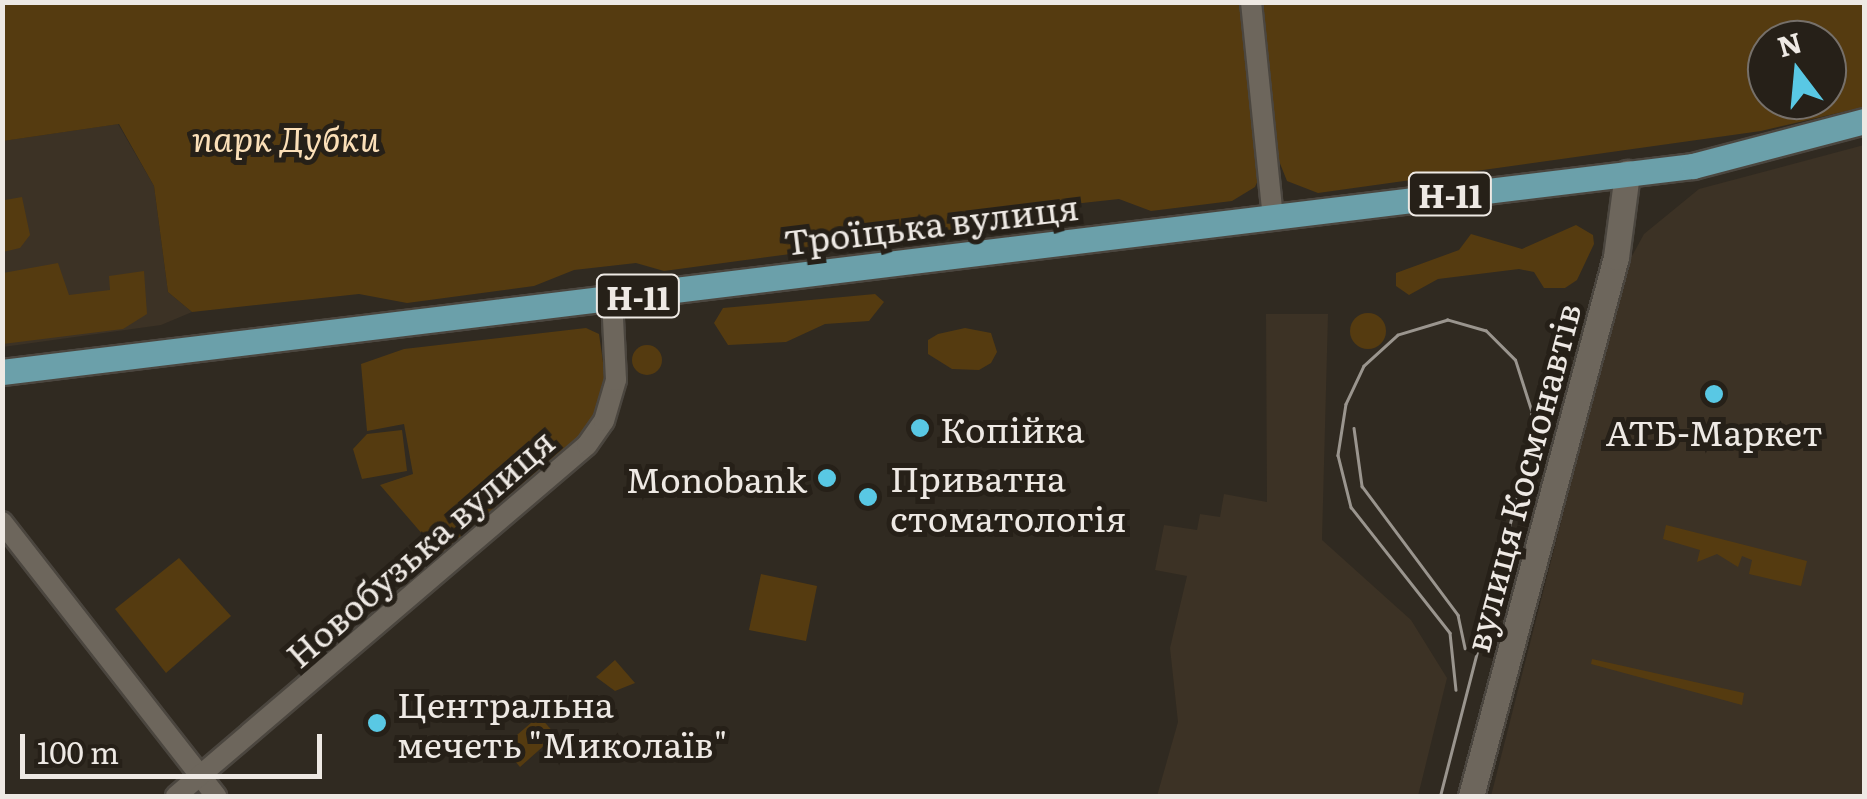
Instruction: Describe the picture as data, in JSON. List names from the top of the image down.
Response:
{
  "streets": {
    "main road": ["Н-11", "Троїцька вулиця", "вулиця Космонавтів"],
    "street": ["Новобузька вулиця"]
  },
  "crossings": [
    ["Троїцька вулиця", "вулиця Космонавтів"],
    ["Троїцька вулиця", "Новобузька вулиця"]
  ],
  "parks": ["парк Дубки"],
  "places": [
    "АТБ-Маркет",
    "Копійка",
    "Monobank",
    "Приватна стоматологія",
    "Центральна мечеть \"Миколаїв\""
  ],
  "scale_bar": "100 m",
  "north": "top"
}
